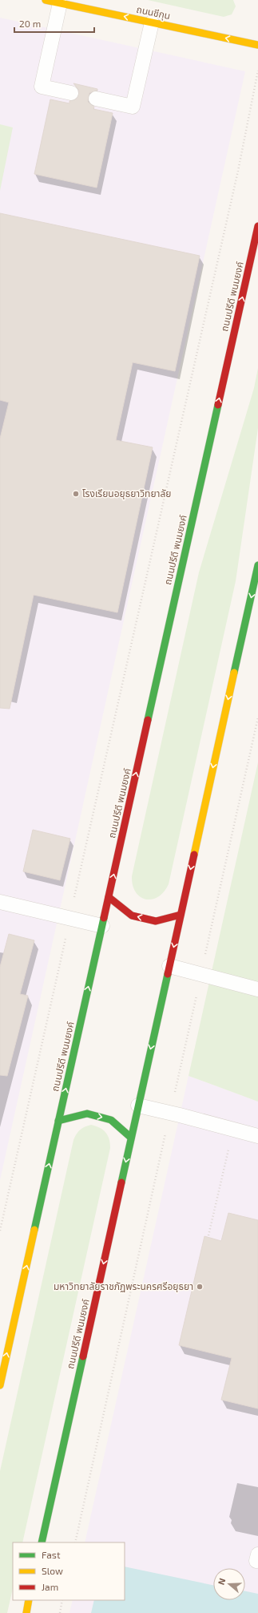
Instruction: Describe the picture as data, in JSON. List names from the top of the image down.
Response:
{
  "streets": {
    "main road": ["ถนนชีกุน", "ถนนปรีดี พนมยงค์"]
  },
  "one_way": ["ถนนชีกุน"],
  "places": ["โรงเรียนอยุธยาวิทยาลัย", "มหาวิทยาลัยราชภัฏพระนครศรีอยุธยา"],
  "legend": ["Fast", "Slow", "Jam"],
  "scale_bar": "20 m",
  "north": "left"
}
